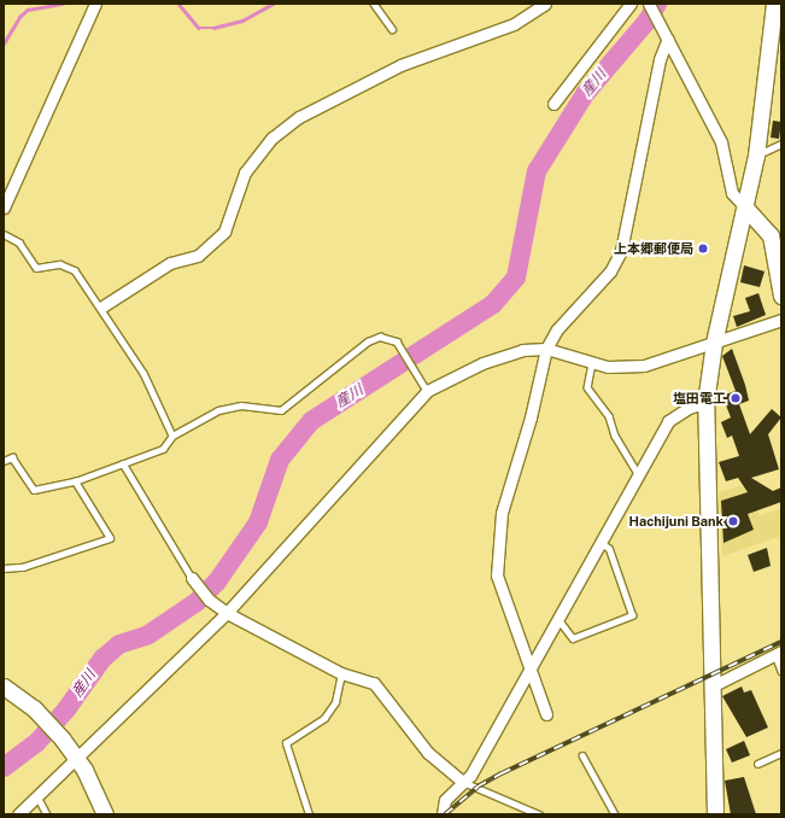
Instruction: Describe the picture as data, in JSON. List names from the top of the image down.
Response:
{
  "water": ["産川"],
  "places": ["上本郷郵便局", "塩田電工", "Hachijuni Bank"]
}
